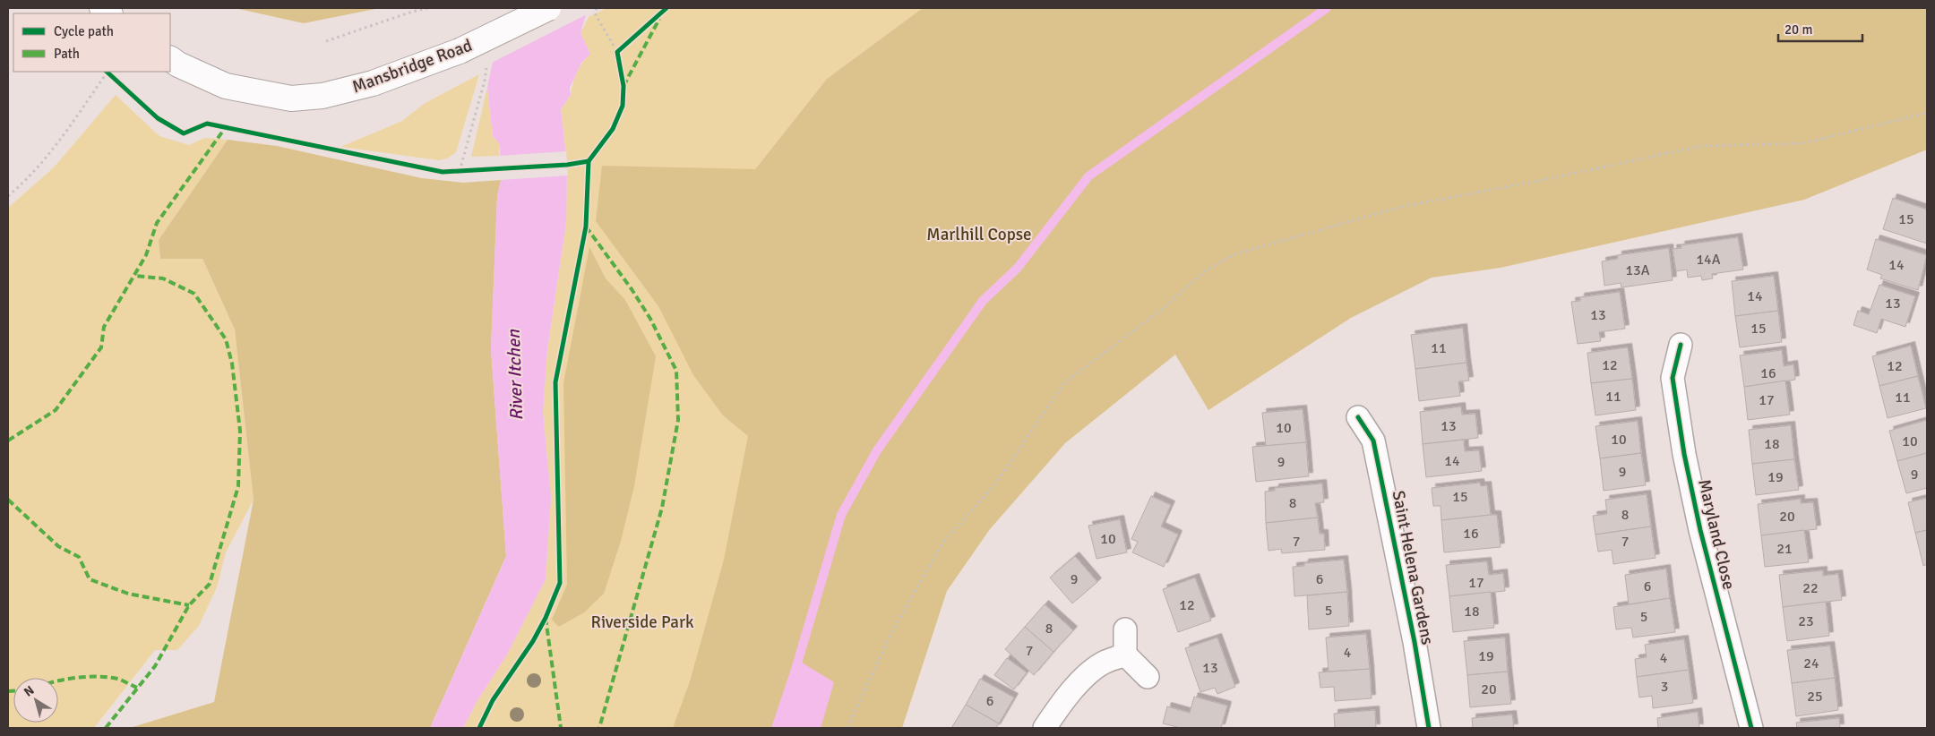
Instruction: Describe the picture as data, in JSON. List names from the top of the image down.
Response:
{
  "streets": {
    "main road": ["Mansbridge Road"],
    "street": ["Maryland Close", "Saint Helena Gardens"]
  },
  "water": ["River Itchen"],
  "parks": ["Marlhill Copse", "Riverside Park"],
  "house_numbers": [
    "15",
    "14A",
    "14",
    "13A",
    "14",
    "13",
    "13",
    "15",
    "11",
    "12",
    "12",
    "16",
    "11",
    "11",
    "17",
    "13",
    "10",
    "10",
    "10",
    "18",
    "14",
    "9",
    "9",
    "9",
    "19",
    "15",
    "8",
    "8",
    "20",
    "16",
    "10",
    "7",
    "7",
    "21",
    "9",
    "6",
    "17",
    "6",
    "22",
    "12",
    "5",
    "18",
    "5",
    "23",
    "8",
    "7",
    "4",
    "19",
    "4",
    "24",
    "13",
    "3",
    "20",
    "25",
    "6"
  ],
  "legend": ["Cycle path", "Path"],
  "scale_bar": "20 m",
  "north": "top left"
}
